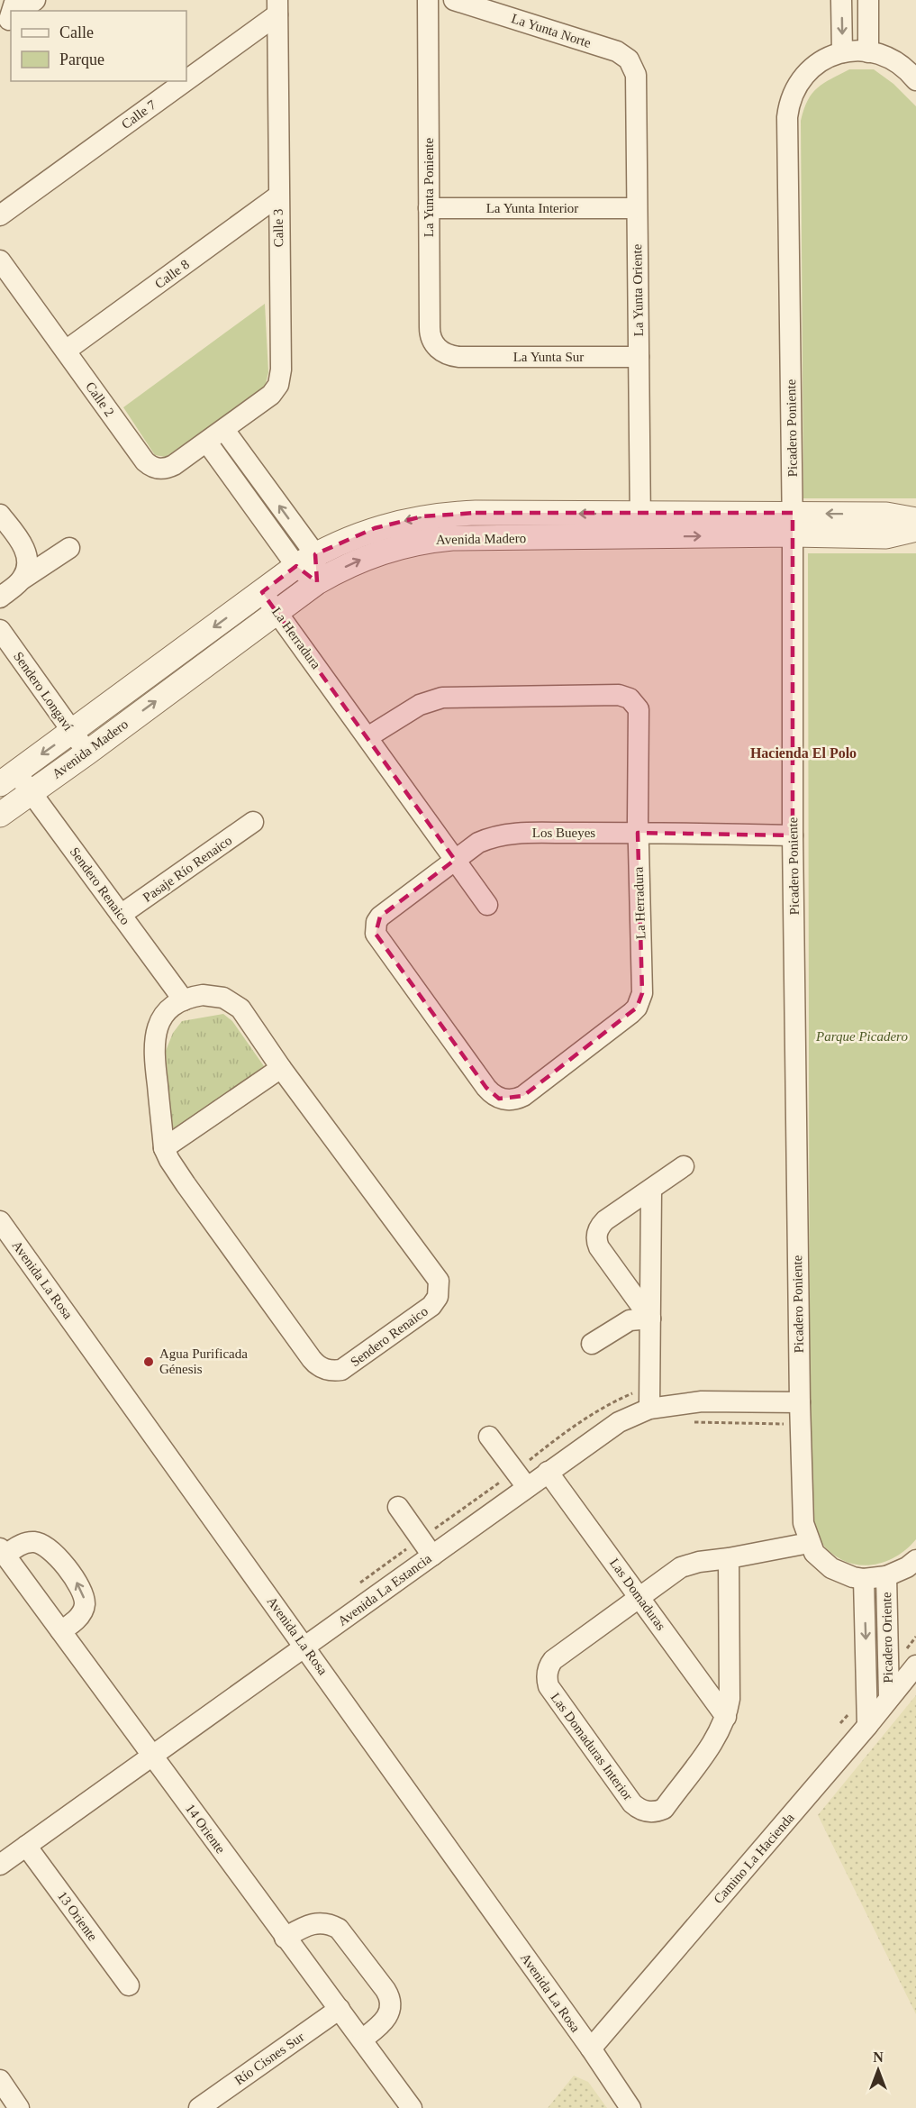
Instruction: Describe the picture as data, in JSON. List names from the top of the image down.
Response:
{
  "streets": {
    "street": [
      "La Yunta Norte",
      "Calle 7",
      "La Yunta Poniente",
      "La Yunta Interior",
      "Calle 3",
      "Calle 8",
      "La Yunta Oriente",
      "La Yunta Sur",
      "Calle 2",
      "Picadero Poniente",
      "Avenida Madero",
      "La Herradura",
      "Sendero Longaví",
      "Los Bueyes",
      "Pasaje Río Renaico",
      "Sendero Renaico",
      "Avenida La Rosa",
      "Avenida La Estancia",
      "Las Domaduras",
      "Picadero Oriente",
      "Las Domaduras Interior",
      "14 Oriente",
      "Camino La Hacienda",
      "13 Oriente",
      "Río Cisnes Sur"
    ]
  },
  "crossings": [
    ["La Yunta Norte", "La Yunta Oriente"],
    ["Calle 7", "Calle 3"],
    ["La Yunta Poniente", "La Yunta Interior"],
    ["La Yunta Poniente", "La Yunta Sur"],
    ["La Yunta Interior", "La Yunta Oriente"],
    ["Calle 3", "Calle 8"],
    ["Calle 3", "Calle 2"],
    ["Calle 8", "Calle 2"],
    ["La Yunta Oriente", "La Yunta Sur"],
    ["La Yunta Oriente", "Avenida Madero"],
    ["Picadero Poniente", "Avenida Madero"],
    ["Picadero Poniente", "Los Bueyes"],
    ["Picadero Poniente", "Avenida La Estancia"],
    ["Picadero Poniente", "Picadero Oriente"],
    ["Picadero Poniente", "Las Domaduras Interior"],
    ["Avenida Madero", "La Herradura"],
    ["Avenida Madero", "Sendero Longaví"],
    ["Avenida Madero", "Sendero Renaico"],
    ["La Herradura", "Los Bueyes"],
    ["Pasaje Río Renaico", "Sendero Renaico"],
    ["Avenida La Rosa", "Avenida La Estancia"],
    ["Avenida La Rosa", "Camino La Hacienda"],
    ["Avenida La Estancia", "Las Domaduras"],
    ["Avenida La Estancia", "14 Oriente"],
    ["Avenida La Estancia", "13 Oriente"],
    ["Las Domaduras", "Las Domaduras Interior"],
    ["Picadero Oriente", "Camino La Hacienda"],
    ["14 Oriente", "Río Cisnes Sur"]
  ],
  "districts": ["Hacienda El Polo"],
  "parks": ["Parque Picadero"],
  "places": ["Agua Purificada Génesis"],
  "legend": ["Calle", "Parque"],
  "north": "top"
}
